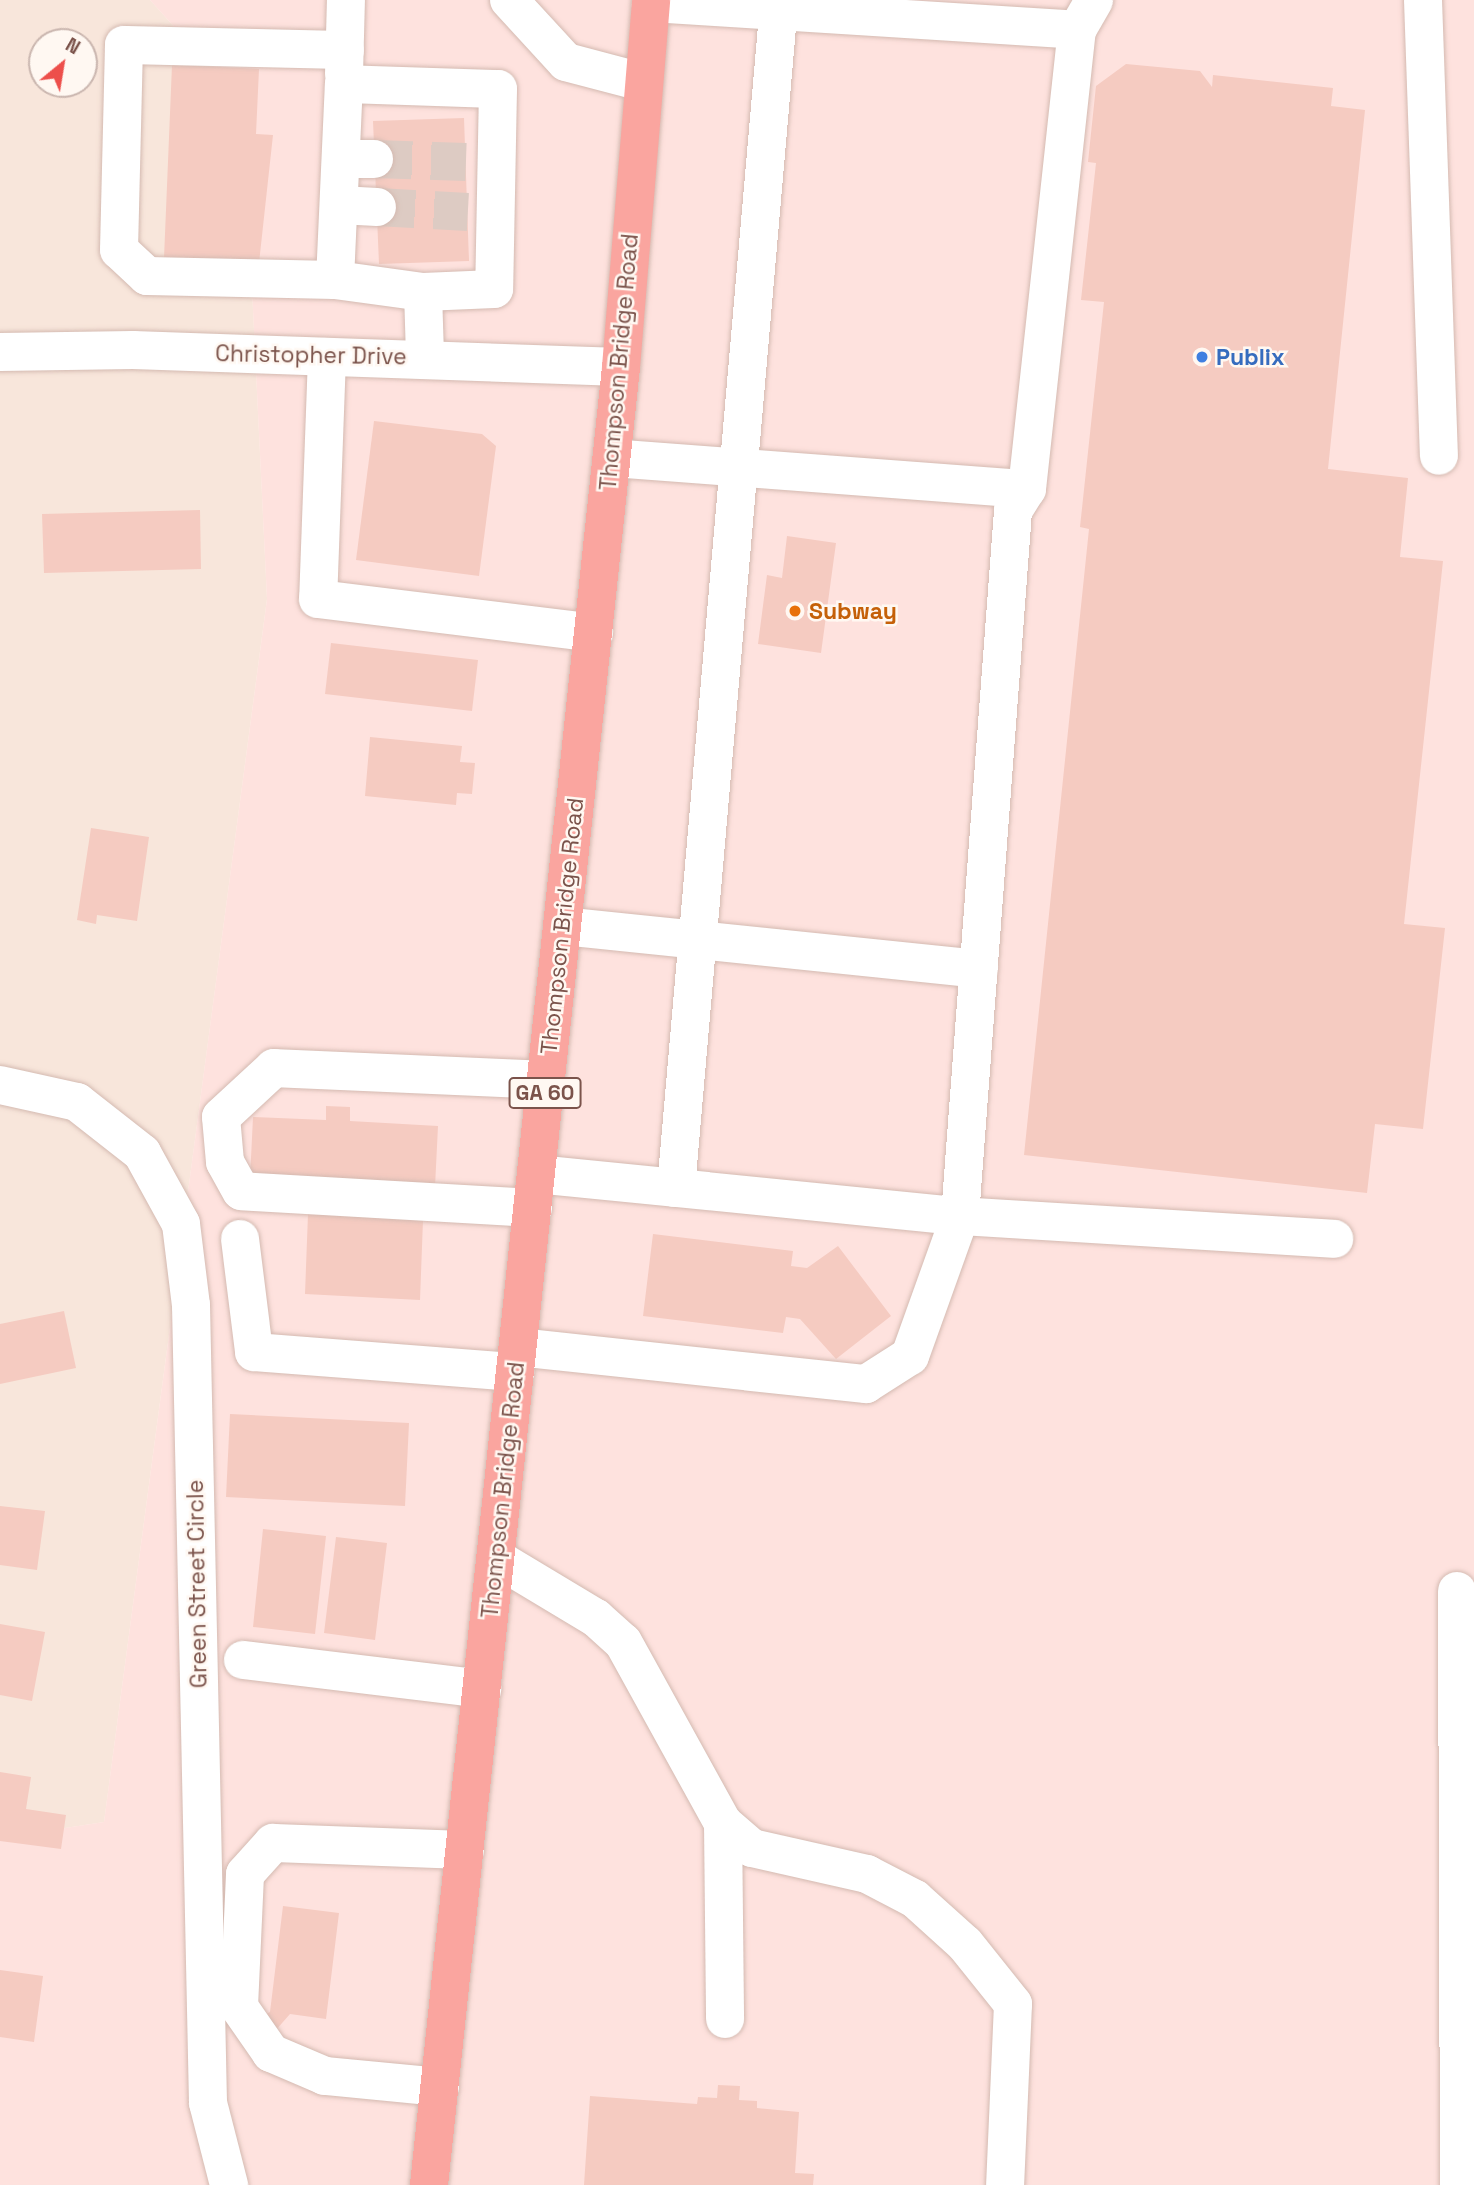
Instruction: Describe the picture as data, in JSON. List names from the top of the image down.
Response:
{
  "streets": {
    "highway": ["Thompson Bridge Road", "GA 60"],
    "street": ["Christopher Drive", "Green Street Circle"]
  },
  "crossings": [
    ["Christopher Drive", "Thompson Bridge Road"]
  ],
  "places": ["Publix", "Subway"],
  "north": "top right"
}
